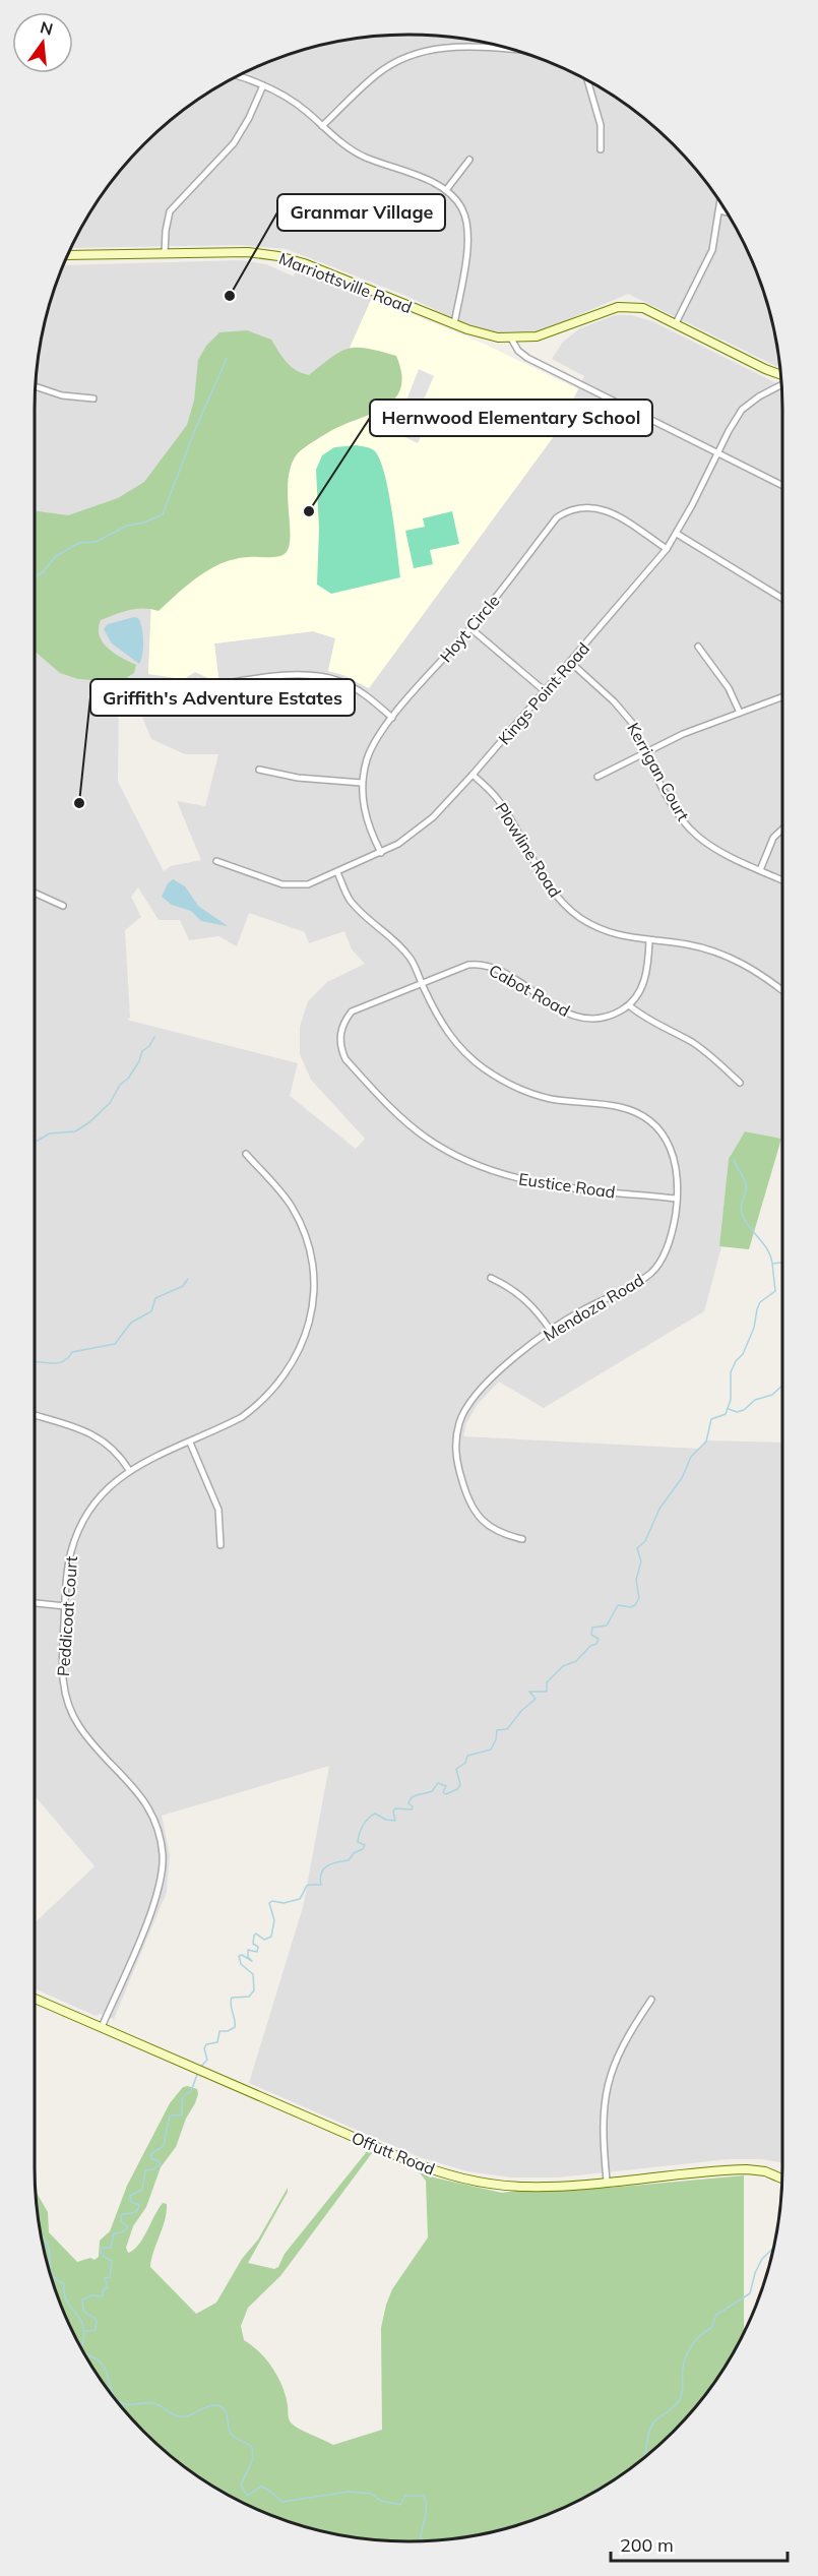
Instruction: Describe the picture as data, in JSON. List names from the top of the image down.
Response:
{
  "streets": {
    "street": [
      "Marriottsville Road",
      "Hoyt Circle",
      "Kings Point Road",
      "Kerrigan Court",
      "Plowline Road",
      "Cabot Road",
      "Eustice Road",
      "Mendoza Road",
      "Peddicoat Court",
      "Offutt Road"
    ]
  },
  "crossings": [
    ["Hoyt Circle", "Kings Point Road"],
    ["Kings Point Road", "Kerrigan Court"],
    ["Kings Point Road", "Plowline Road"],
    ["Kings Point Road", "Mendoza Road"],
    ["Cabot Road", "Eustice Road"],
    ["Cabot Road", "Mendoza Road"],
    ["Eustice Road", "Mendoza Road"],
    ["Peddicoat Court", "Offutt Road"]
  ],
  "places": ["Granmar Village", "Hernwood Elementary School", "Griffith's Adventure Estates"],
  "scale_bar": "200 m",
  "north": "top"
}
